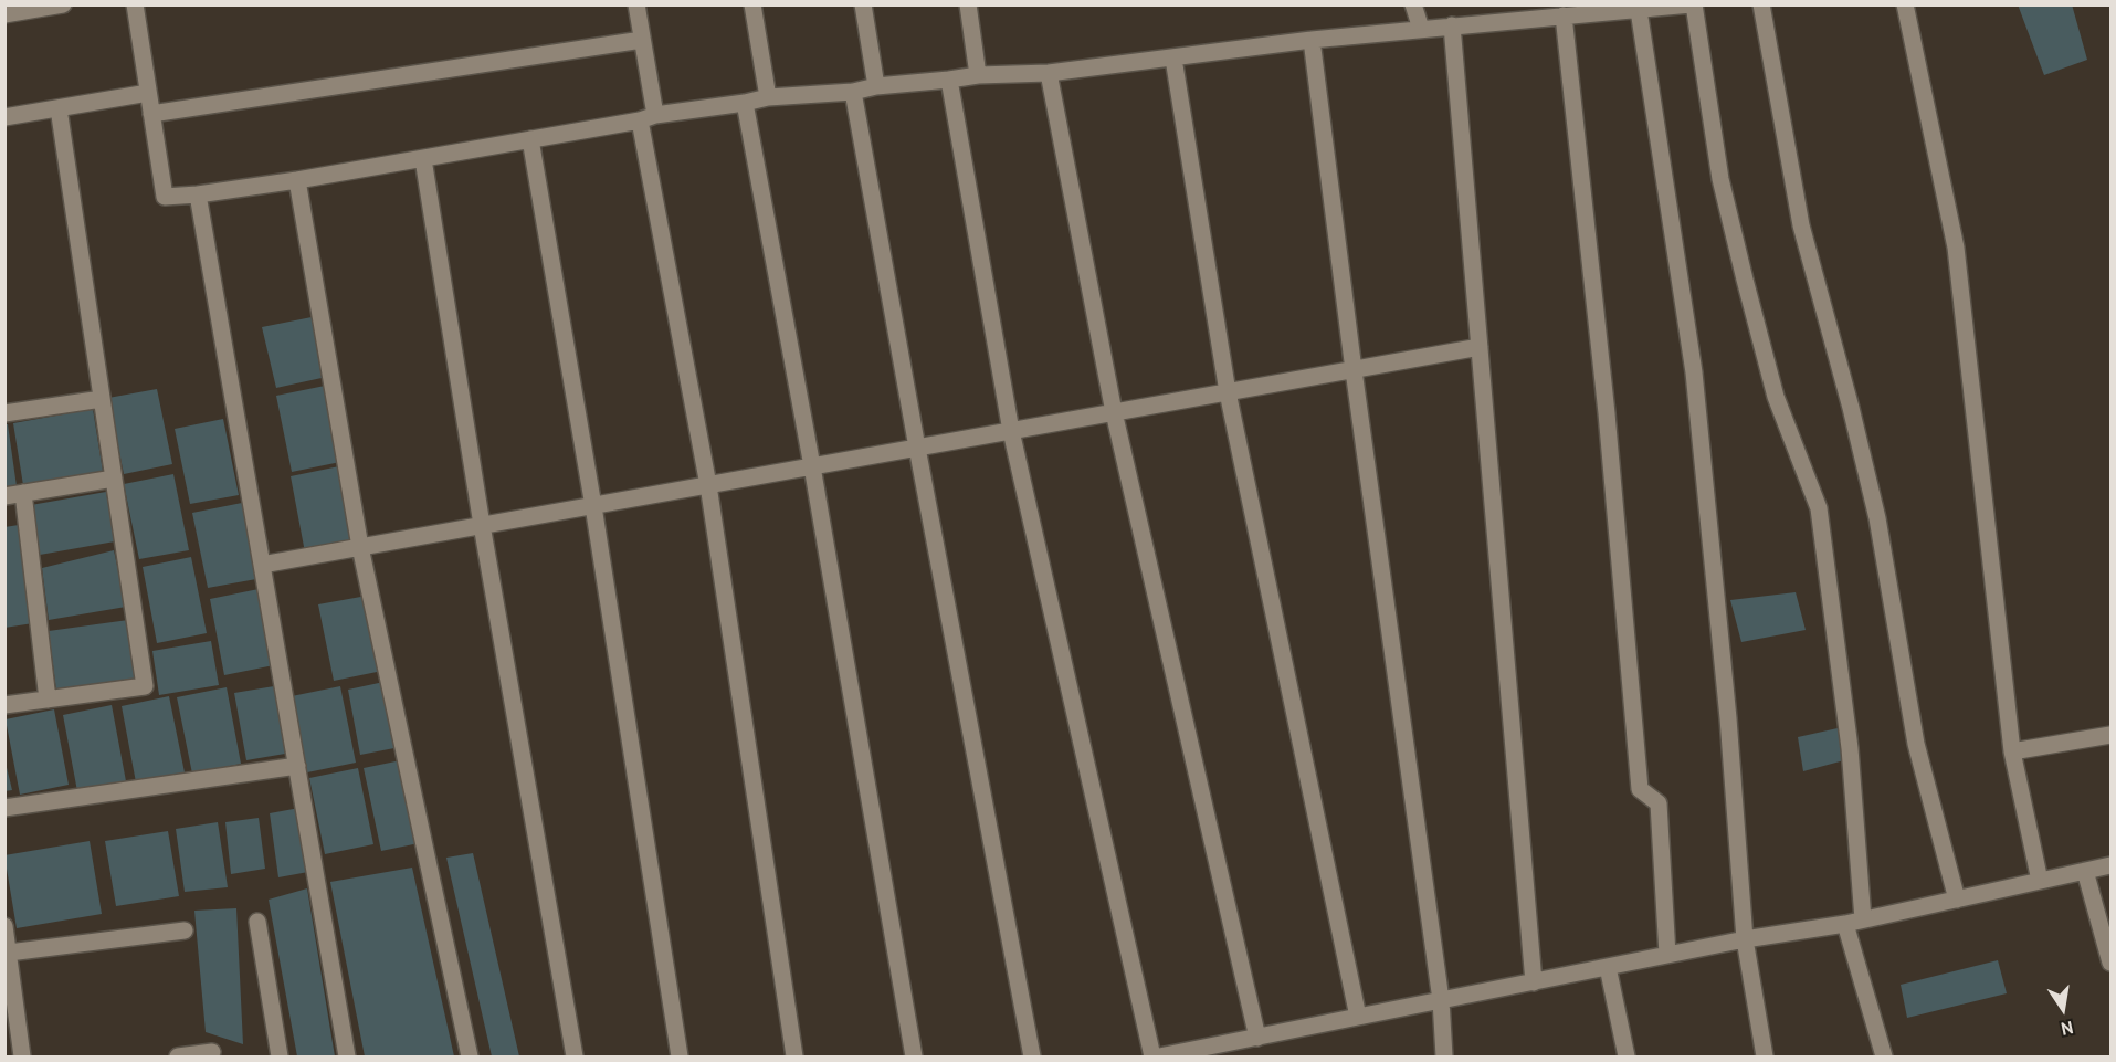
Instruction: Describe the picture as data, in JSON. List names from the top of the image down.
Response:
{
  "north": "bottom"
}
